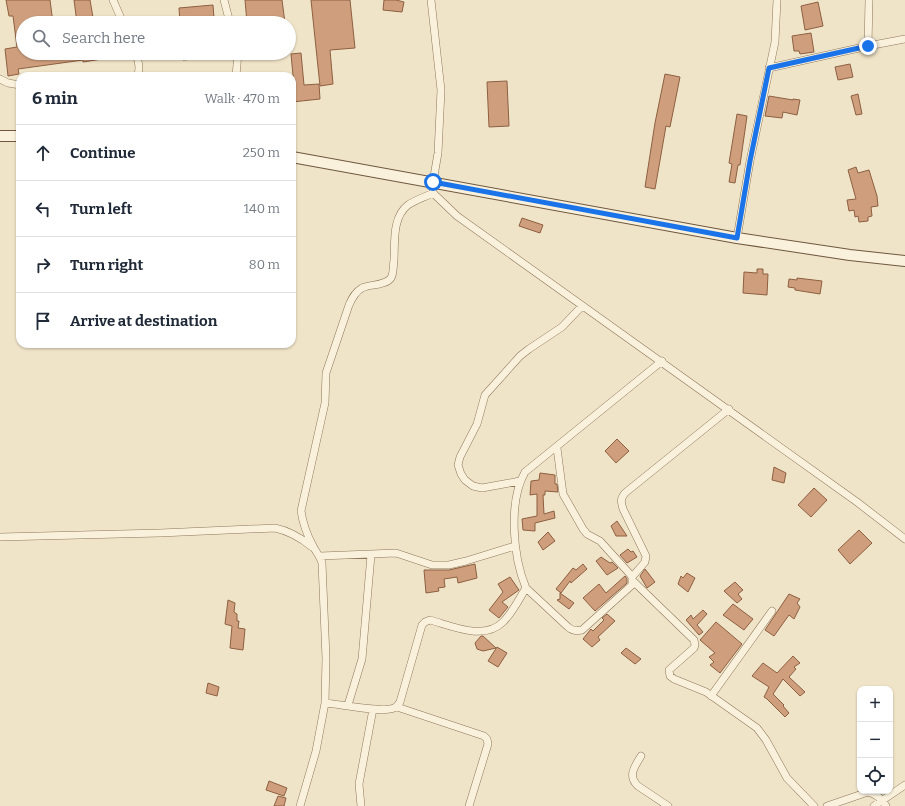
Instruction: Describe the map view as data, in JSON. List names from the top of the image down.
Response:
{
  "page": {
    "search": "Search here",
    "heading": ["6 min", "Walk · 470 m"],
    "list": [
      ["Continue", "250 m"],
      ["Turn left", "140 m"],
      ["Turn right", "80 m"],
      "Arrive at destination"
    ],
    "map_buttons": ["+", "−"]
  }
}
